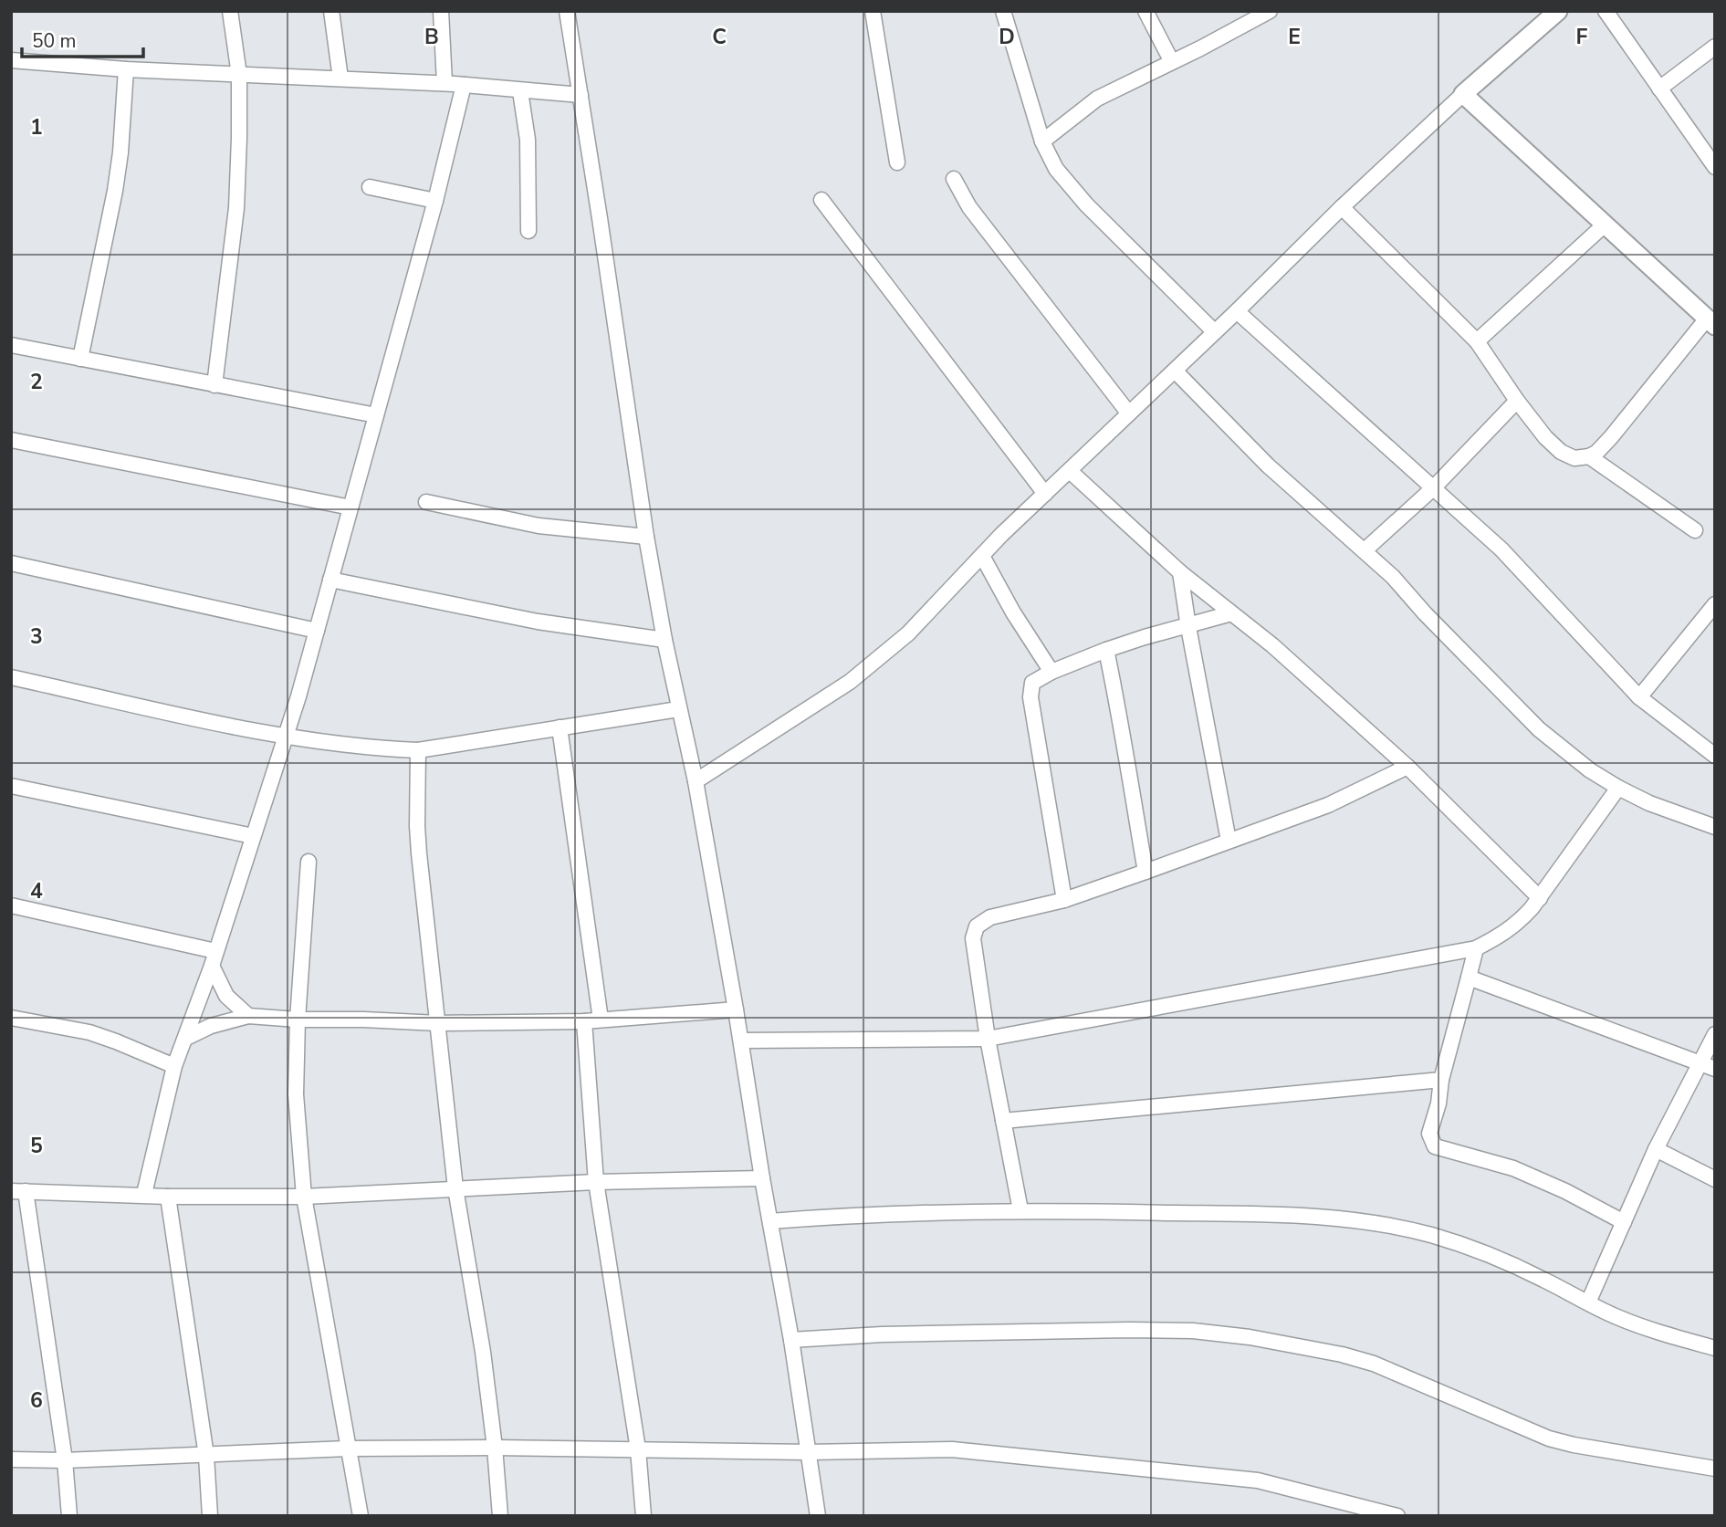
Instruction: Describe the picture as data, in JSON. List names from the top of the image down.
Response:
{
  "scale_bar": "50 m",
  "grid": {
    "columns": [
      "B",
      "C",
      "D",
      "E",
      "F"
    ],
    "rows": [
      "1",
      "2",
      "3",
      "4",
      "5",
      "6"
    ]
  }
}
